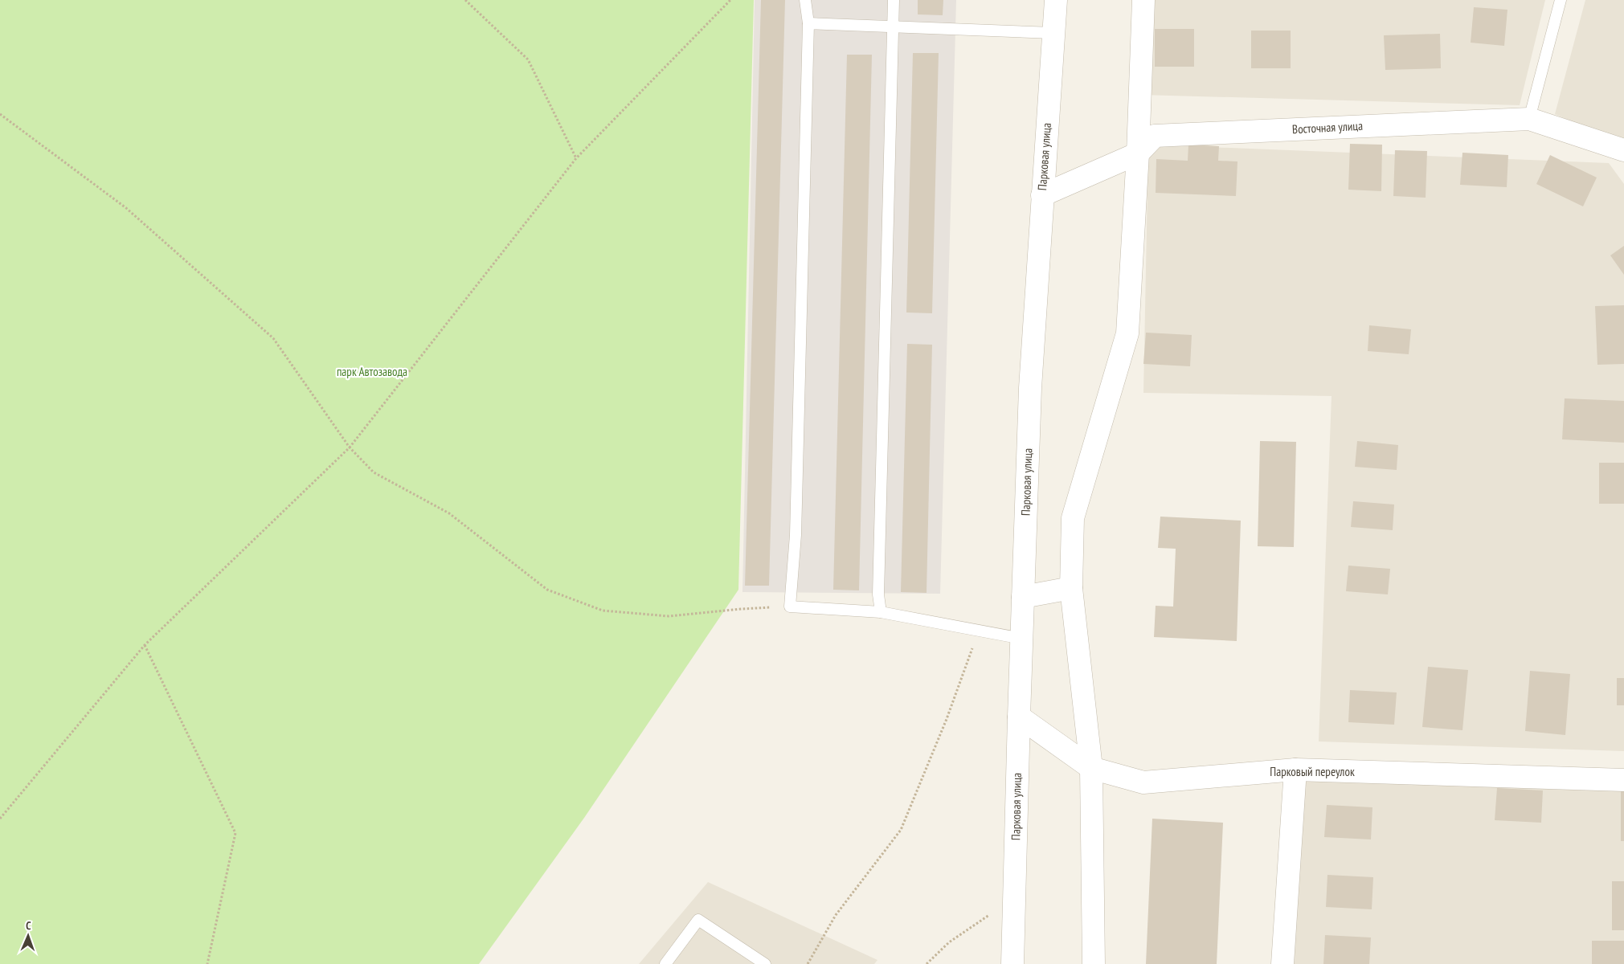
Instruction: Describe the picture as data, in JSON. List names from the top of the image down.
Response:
{
  "streets": {
    "street": ["Восточная улица", "Парковая улица", "Парковый переулок"]
  },
  "crossings": [
    ["Восточная улица", "Парковая улица"],
    ["Парковая улица", "Парковый переулок"]
  ],
  "parks": ["парк Автозавода"],
  "north": "top"
}
